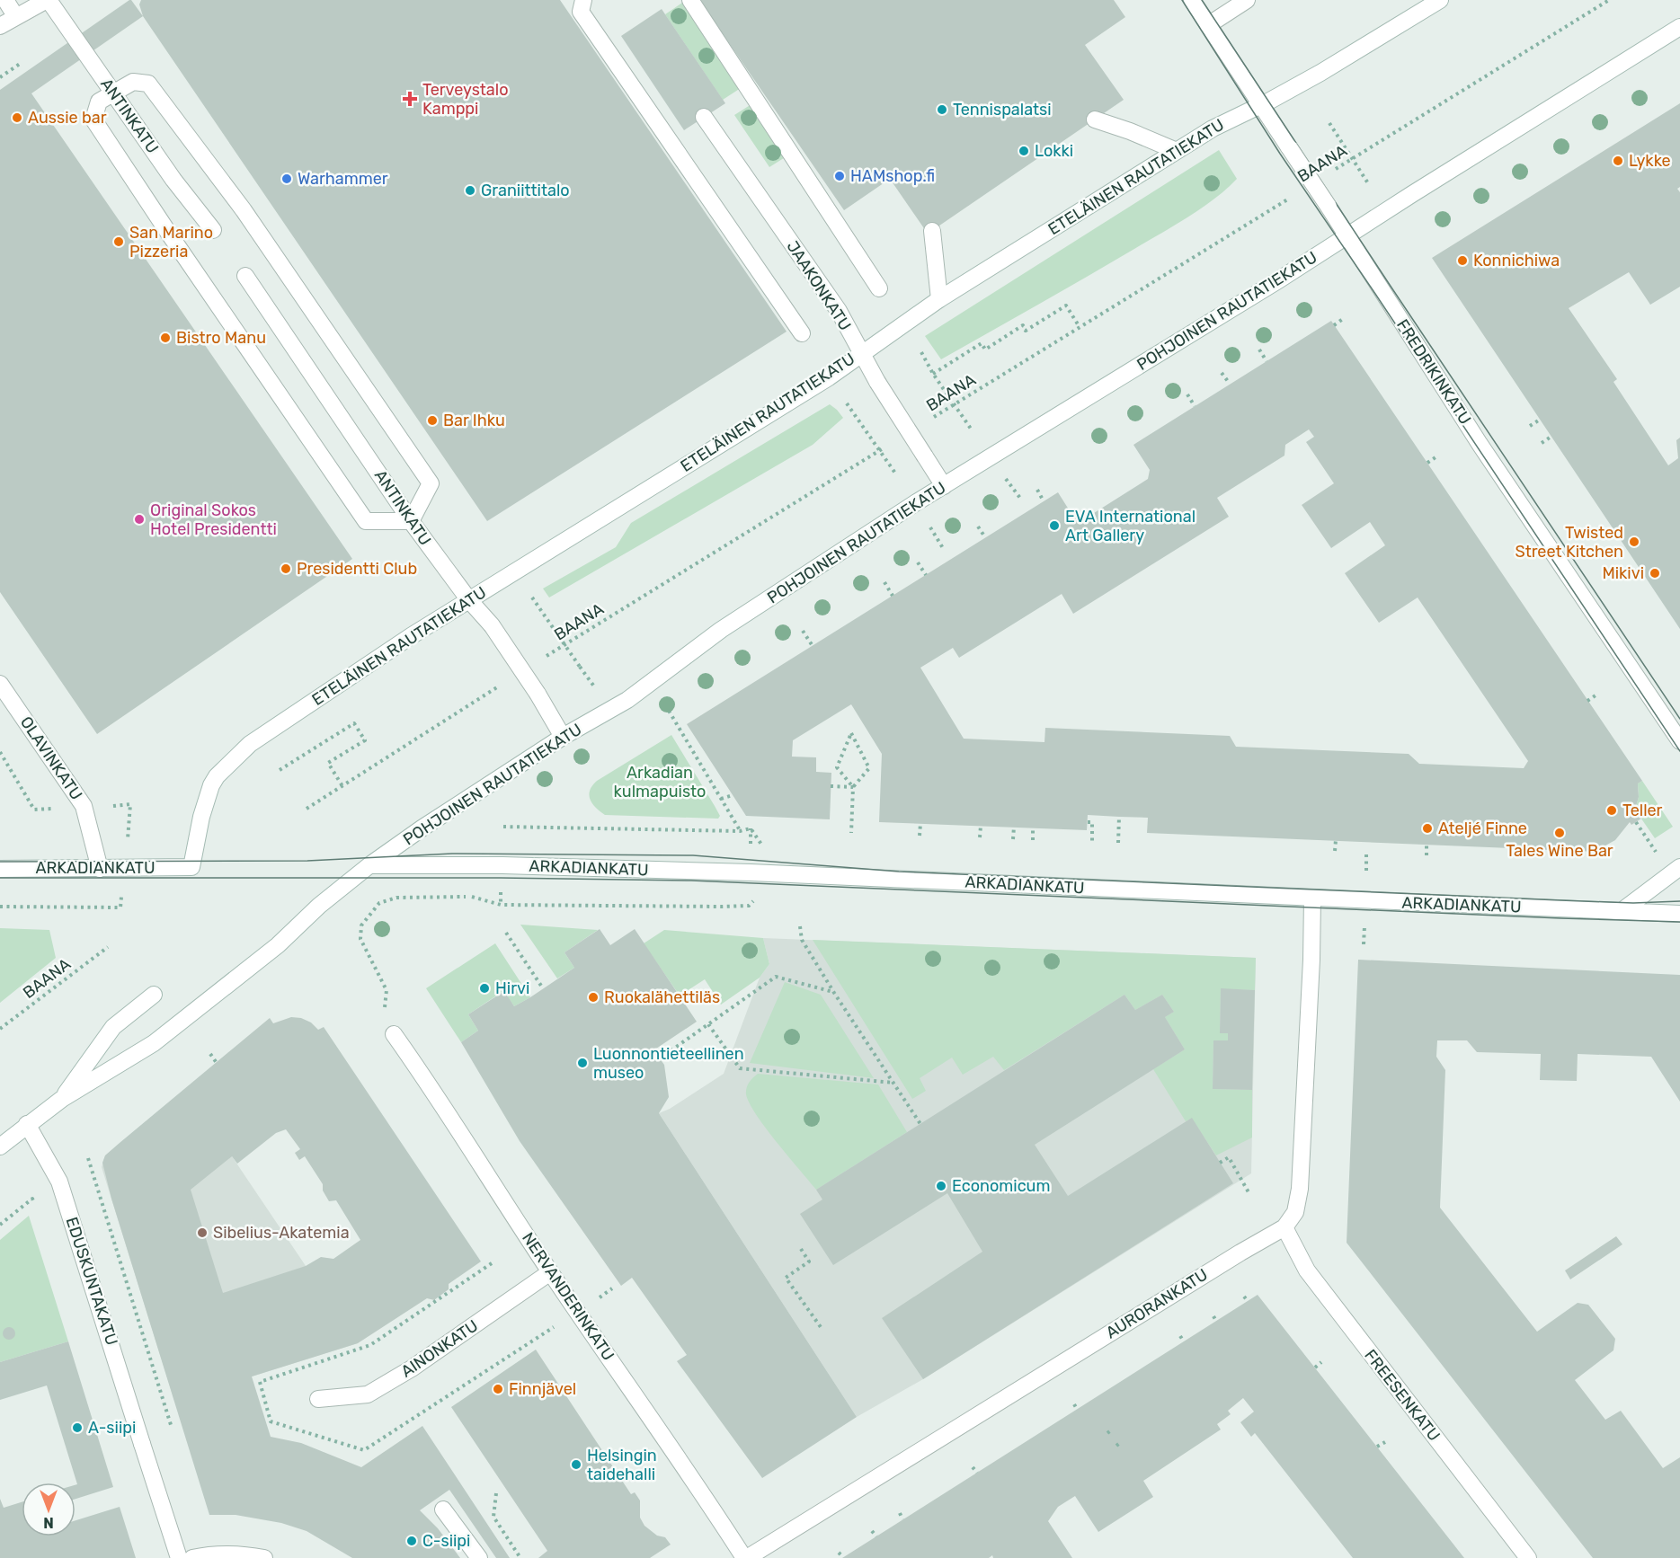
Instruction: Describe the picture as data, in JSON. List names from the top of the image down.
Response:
{
  "streets": {
    "street": [
      "ANTINKATU",
      "ETELÄINEN RAUTATIEKATU",
      "JAAKONKATU",
      "POHJOINEN RAUTATIEKATU",
      "FREDRIKINKATU",
      "OLAVINKATU",
      "ARKADIANKATU",
      "EDUSKUNTAKATU",
      "NERVANDERINKATU",
      "AURORANKATU",
      "AINONKATU",
      "FREESENKATU"
    ],
    "path": ["BAANA"]
  },
  "crossings": [
    ["ANTINKATU", "ETELÄINEN RAUTATIEKATU"],
    ["ANTINKATU", "POHJOINEN RAUTATIEKATU"],
    ["ETELÄINEN RAUTATIEKATU", "JAAKONKATU"],
    ["ETELÄINEN RAUTATIEKATU", "FREDRIKINKATU"],
    ["ETELÄINEN RAUTATIEKATU", "ARKADIANKATU"],
    ["JAAKONKATU", "POHJOINEN RAUTATIEKATU"],
    ["POHJOINEN RAUTATIEKATU", "FREDRIKINKATU"],
    ["POHJOINEN RAUTATIEKATU", "ARKADIANKATU"],
    ["POHJOINEN RAUTATIEKATU", "EDUSKUNTAKATU"],
    ["OLAVINKATU", "ARKADIANKATU"],
    ["NERVANDERINKATU", "AURORANKATU"],
    ["NERVANDERINKATU", "AINONKATU"],
    ["AURORANKATU", "FREESENKATU"]
  ],
  "parks": ["Arkadian kulmapuisto"],
  "places": {
    "health": ["Terveystalo Kamppi"],
    "other": [
      "Tennispalatsi",
      "Aussie bar",
      "Lokki",
      "Lykke",
      "HAMshop.fi",
      "Warhammer",
      "Graniittitalo",
      "San Marino Pizzeria",
      "Konnichiwa",
      "Bistro Manu",
      "Bar Ihku",
      "Original Sokos Hotel Presidentti",
      "EVA International Art Gallery",
      "Twisted Street Kitchen",
      "Presidentti Club",
      "Mikivi",
      "Teller",
      "Ateljé Finne",
      "Tales Wine Bar",
      "Hirvi",
      "Ruokalähettiläs",
      "Luonnontieteellinen museo",
      "Economicum",
      "Sibelius-Akatemia",
      "Finnjävel",
      "A-siipi",
      "Helsingin taidehalli",
      "C-siipi"
    ]
  },
  "north": "bottom"
}
